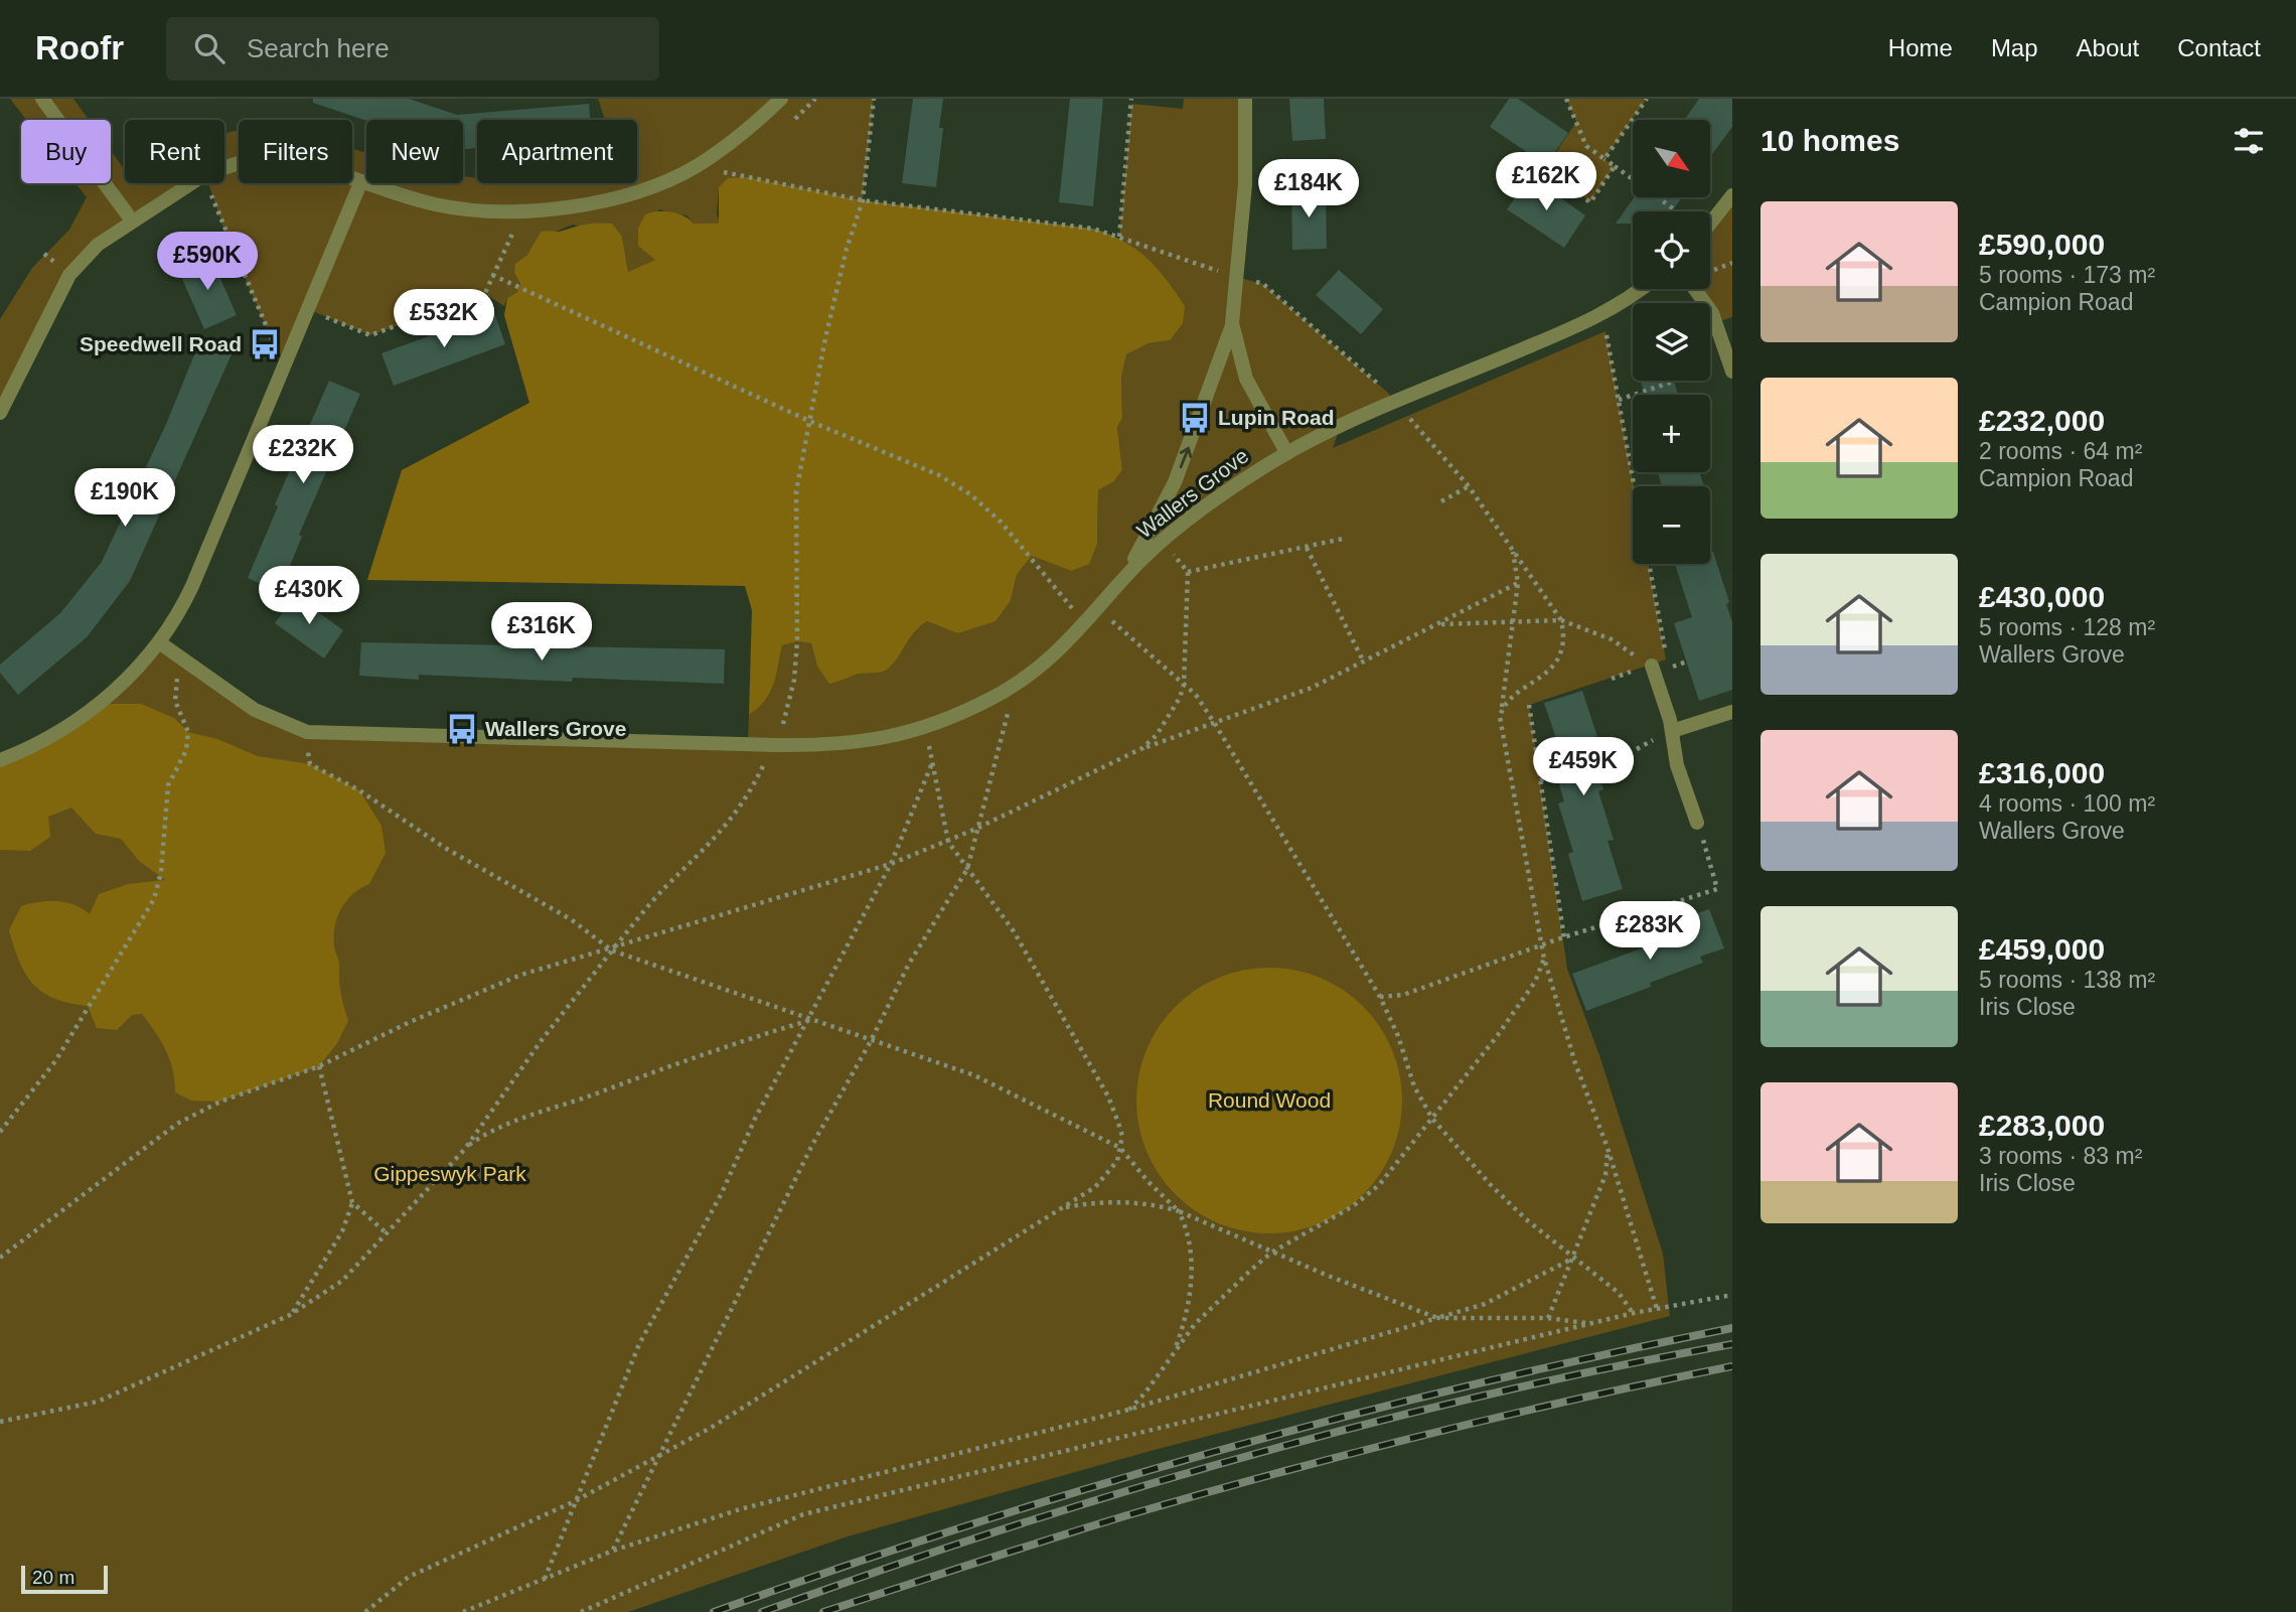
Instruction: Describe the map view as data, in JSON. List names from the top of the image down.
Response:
{
  "streets": {
    "street": ["Wallers Grove"]
  },
  "parks": ["Round Wood", "Gippeswyk Park"],
  "places": {
    "bus stop": ["Speedwell Road", "Lupin Road", "Wallers Grove"]
  },
  "scale_bar": "20 m",
  "north": "bottom right",
  "page": {
    "header": "Roofr",
    "search": "Search here",
    "nav": [
      "Home",
      "Map",
      "About",
      "Contact"
    ],
    "heading": "10 homes",
    "map_buttons": ["+", "−"],
    "chip": [
      "Buy",
      "Rent",
      "Filters",
      "New",
      "Apartment"
    ],
    "price": [
      "£162K",
      "£184K",
      "£590K",
      "£532K",
      "£232K",
      "£190K",
      "£430K",
      "£316K",
      "£459K",
      "£283K"
    ],
    "list": [
      {
        "name": "£590,000",
        "note": "5 rooms · 173 m² · Campion Road"
      },
      {
        "name": "£232,000",
        "note": "2 rooms · 64 m² · Campion Road"
      },
      {
        "name": "£430,000",
        "note": "5 rooms · 128 m² · Wallers Grove"
      },
      {
        "name": "£316,000",
        "note": "4 rooms · 100 m² · Wallers Grove"
      },
      {
        "name": "£459,000",
        "note": "5 rooms · 138 m² · Iris Close"
      },
      {
        "name": "£283,000",
        "note": "3 rooms · 83 m² · Iris Close"
      }
    ],
    "scale": "20 m"
  }
}
